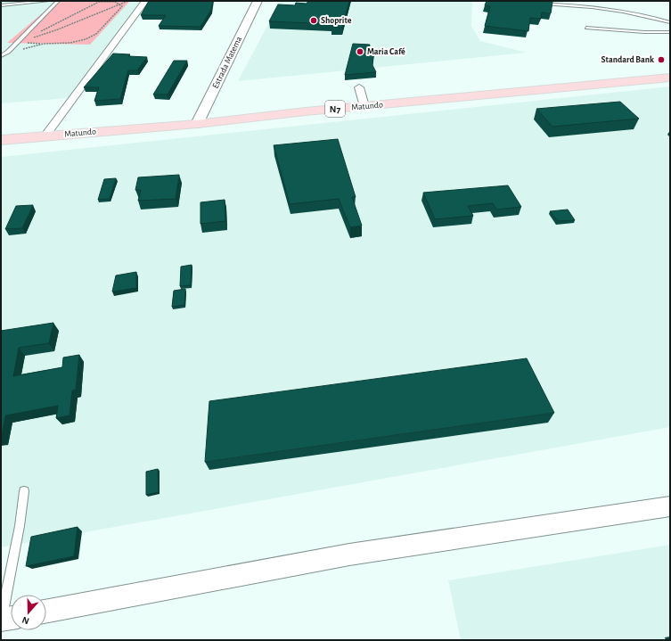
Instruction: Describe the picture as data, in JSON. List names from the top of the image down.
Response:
{
  "streets": {
    "main road": ["Matundo", "N7"],
    "street": ["Estrada Matema"]
  },
  "crossings": [
    ["Estrada Matema", "Matundo"]
  ],
  "places": ["Shoprite", "Maria Café", "Standard Bank"],
  "north": "bottom"
}
